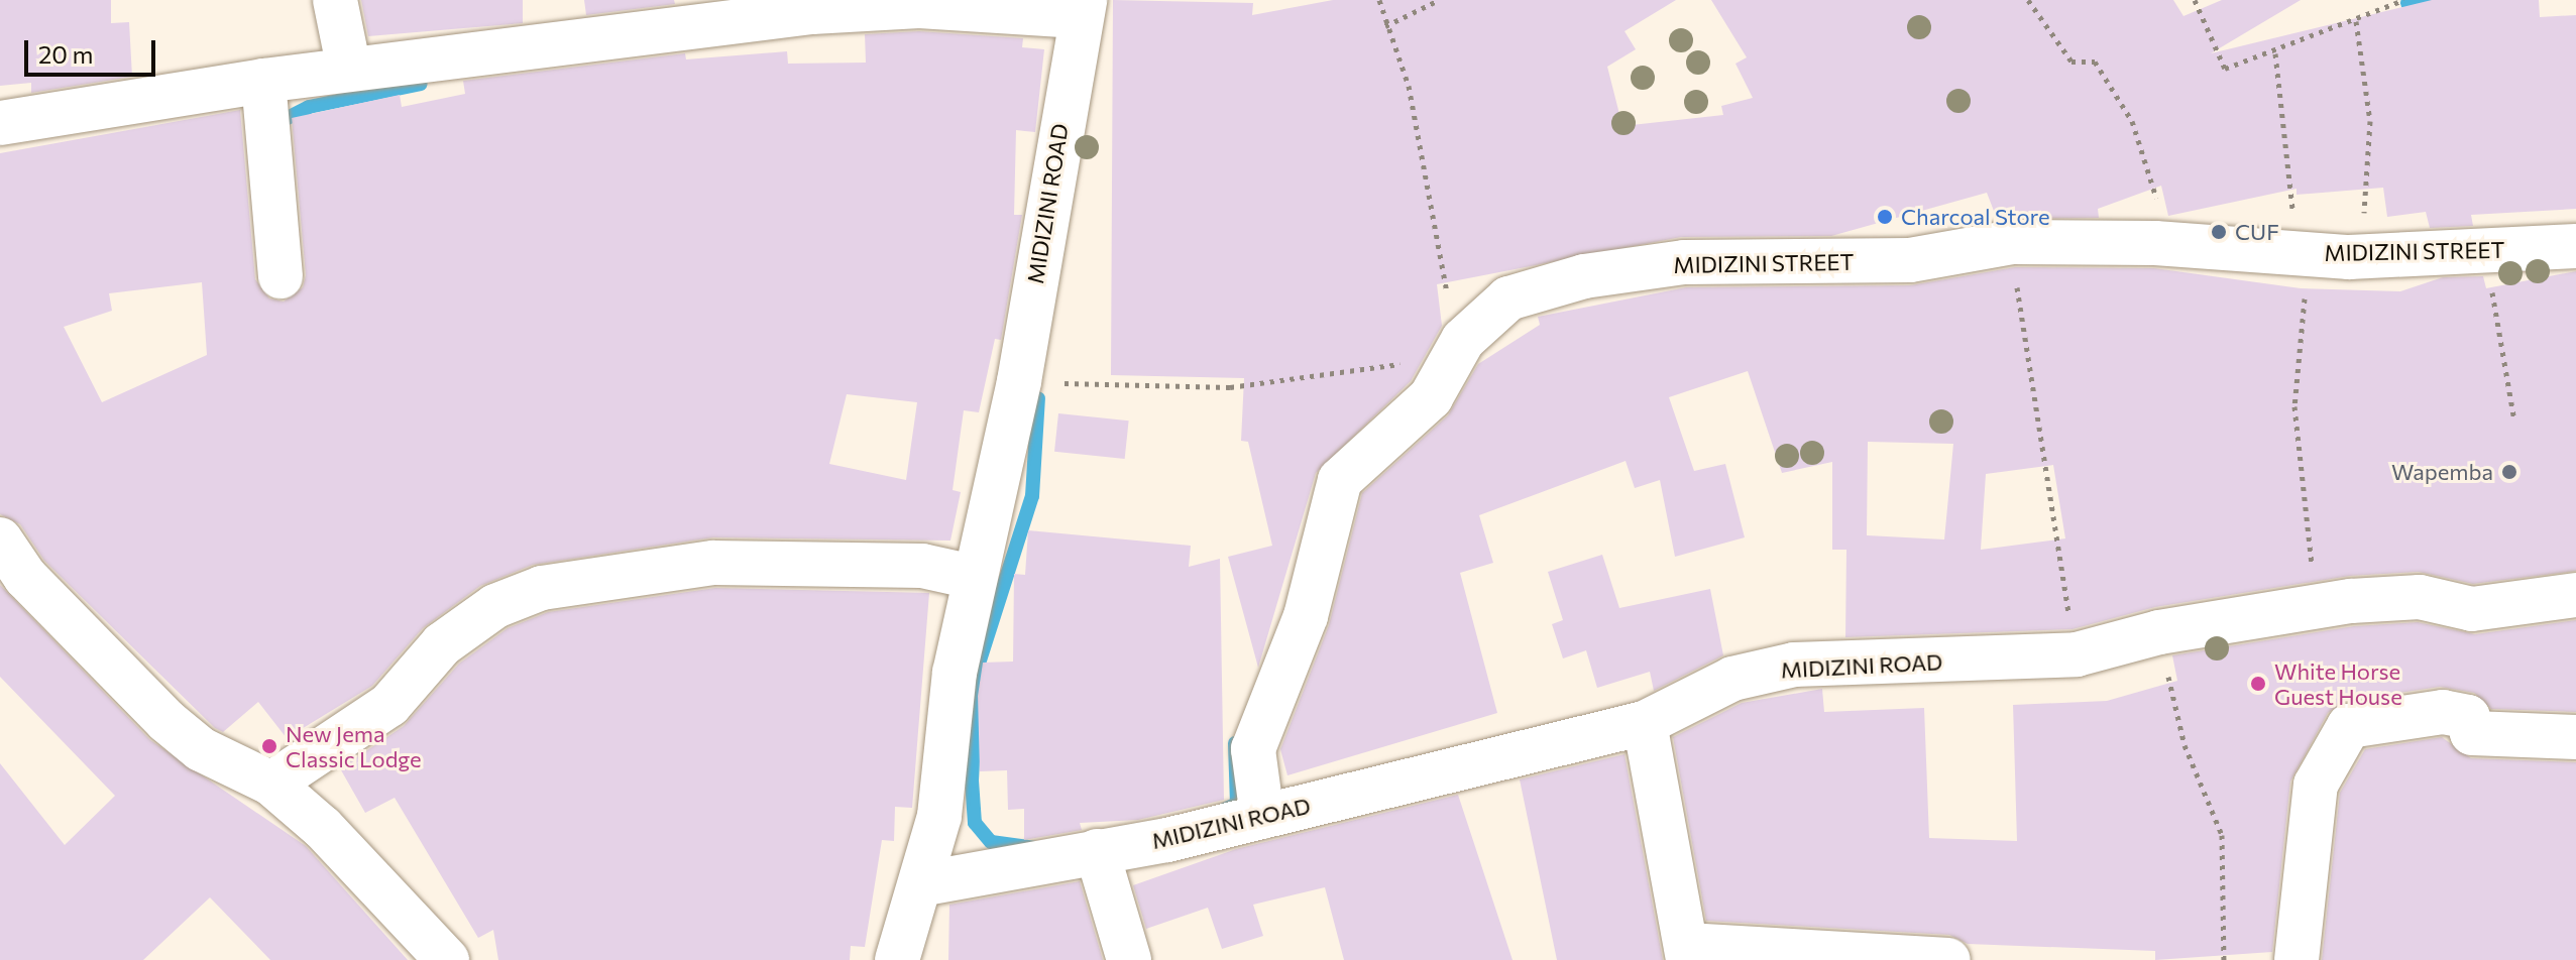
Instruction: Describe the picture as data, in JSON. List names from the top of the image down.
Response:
{
  "streets": {
    "street": ["MIDIZINI ROAD", "MIDIZINI STREET"]
  },
  "crossings": [
    ["MIDIZINI ROAD", "MIDIZINI STREET"]
  ],
  "places": [
    "Charcoal Store",
    "CUF",
    "Wapemba",
    "White Horse Guest House",
    "New Jema Classic Lodge"
  ],
  "scale_bar": "20 m"
}
